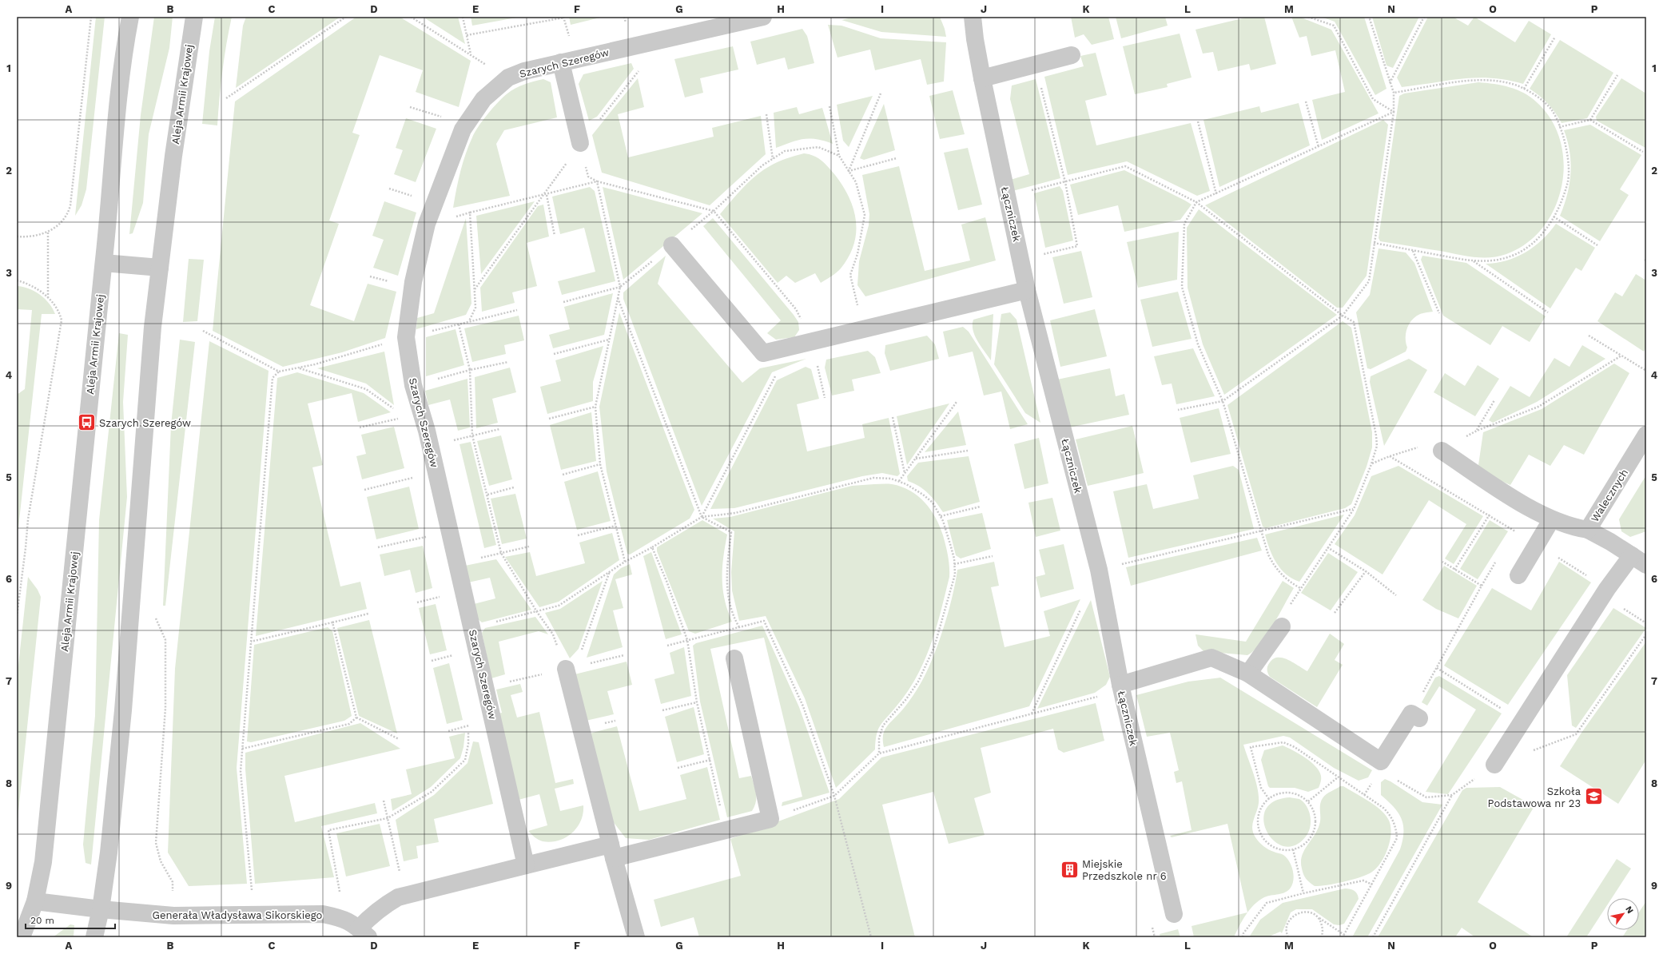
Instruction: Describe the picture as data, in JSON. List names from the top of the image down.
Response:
{
  "streets": {
    "street": [
      "Szarych Szeregów",
      "Aleja Armii Krajowej",
      "Łączniczek",
      "Walecznych",
      "Generała Władysława Sikorskiego"
    ]
  },
  "crossings": [
    ["Aleja Armii Krajowej", "Generała Władysława Sikorskiego"]
  ],
  "places": {
    "bus stop": ["Szarych Szeregów"],
    "school or university": ["Szkoła Podstawowa nr 23"],
    "building": ["Miejskie Przedszkole nr 6"]
  },
  "scale_bar": "20 m",
  "north": "top right",
  "grid": {
    "columns": [
      "A",
      "B",
      "C",
      "D",
      "E",
      "F",
      "G",
      "H",
      "I",
      "J",
      "K",
      "L",
      "M",
      "N",
      "O",
      "P"
    ],
    "rows": [
      "1",
      "2",
      "3",
      "4",
      "5",
      "6",
      "7",
      "8",
      "9"
    ]
  }
}
